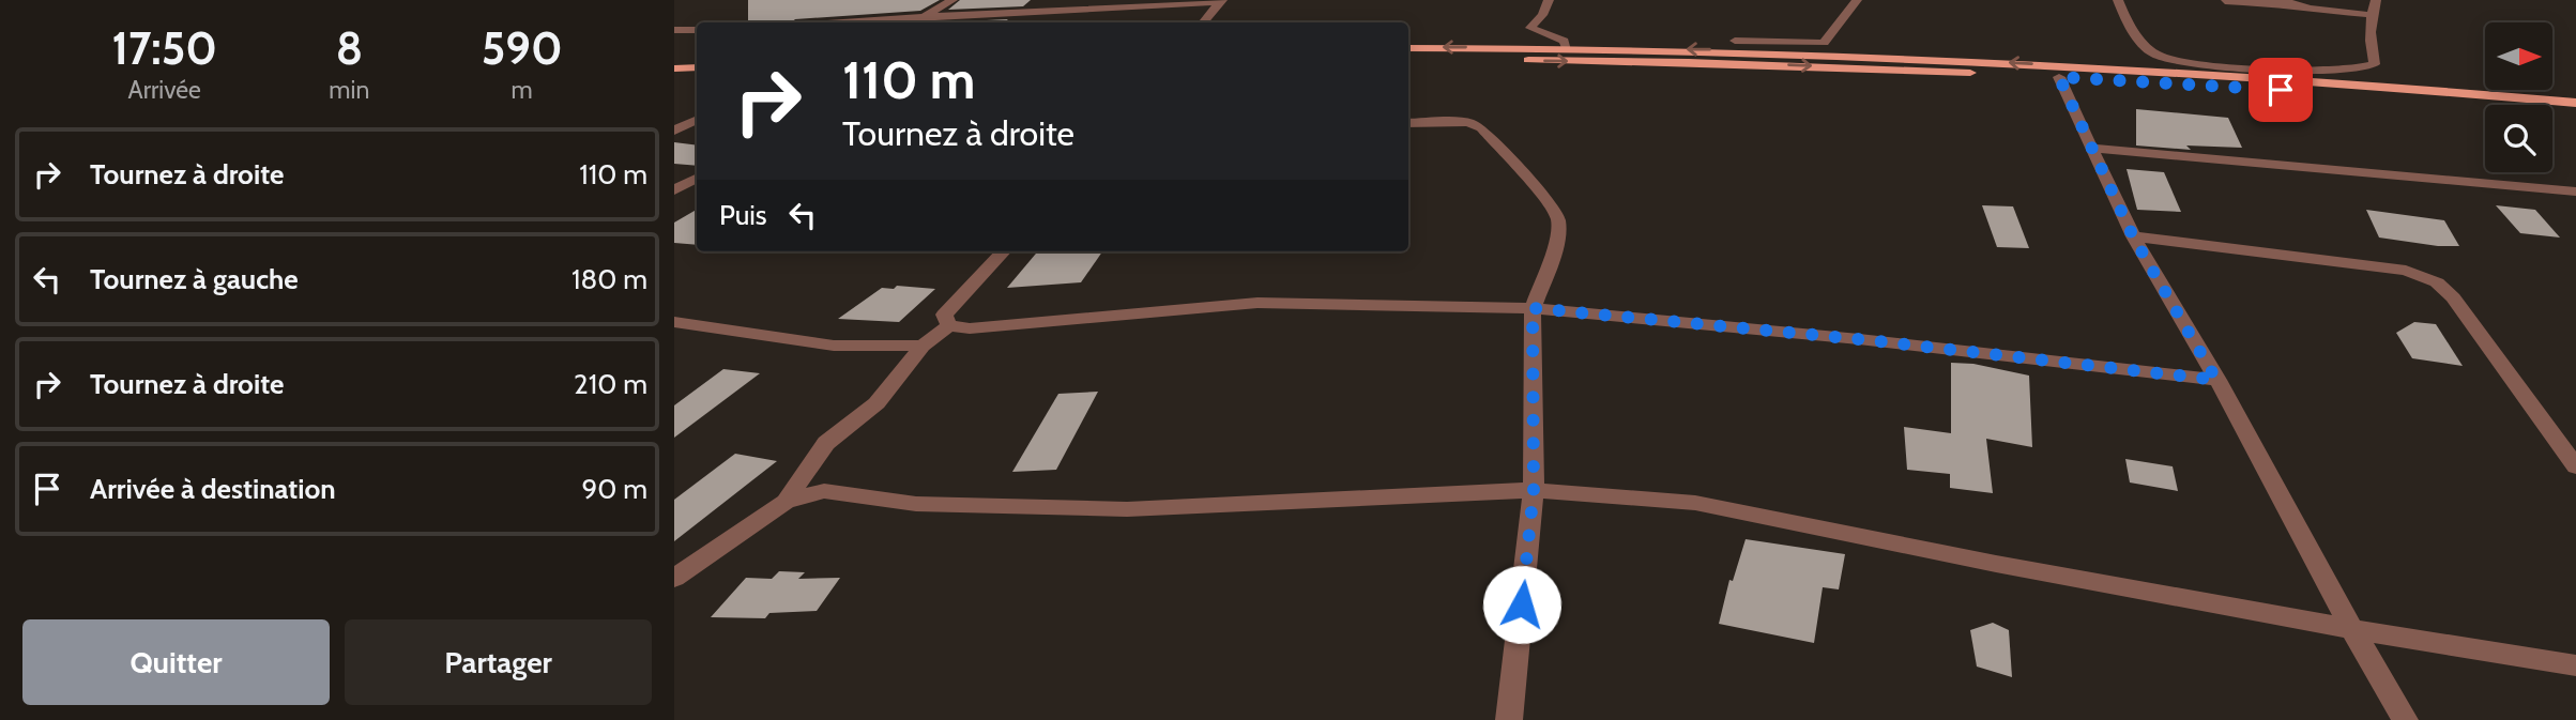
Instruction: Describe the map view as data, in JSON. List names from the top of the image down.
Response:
{
  "north": "right",
  "page": {
    "eta": [
      "17:50",
      "Arrivée",
      "8",
      "min",
      "590",
      "m"
    ],
    "turn": ["110 m", "Tournez à droite"],
    "list": [
      {
        "name": "Tournez à droite",
        "value": "110 m"
      },
      {
        "name": "Tournez à gauche",
        "value": "180 m"
      },
      {
        "name": "Tournez à droite",
        "value": "210 m"
      },
      {
        "name": "Arrivée à destination",
        "value": "90 m"
      }
    ],
    "then": "Puis",
    "buttons": ["Quitter", "Partager"]
  }
}
